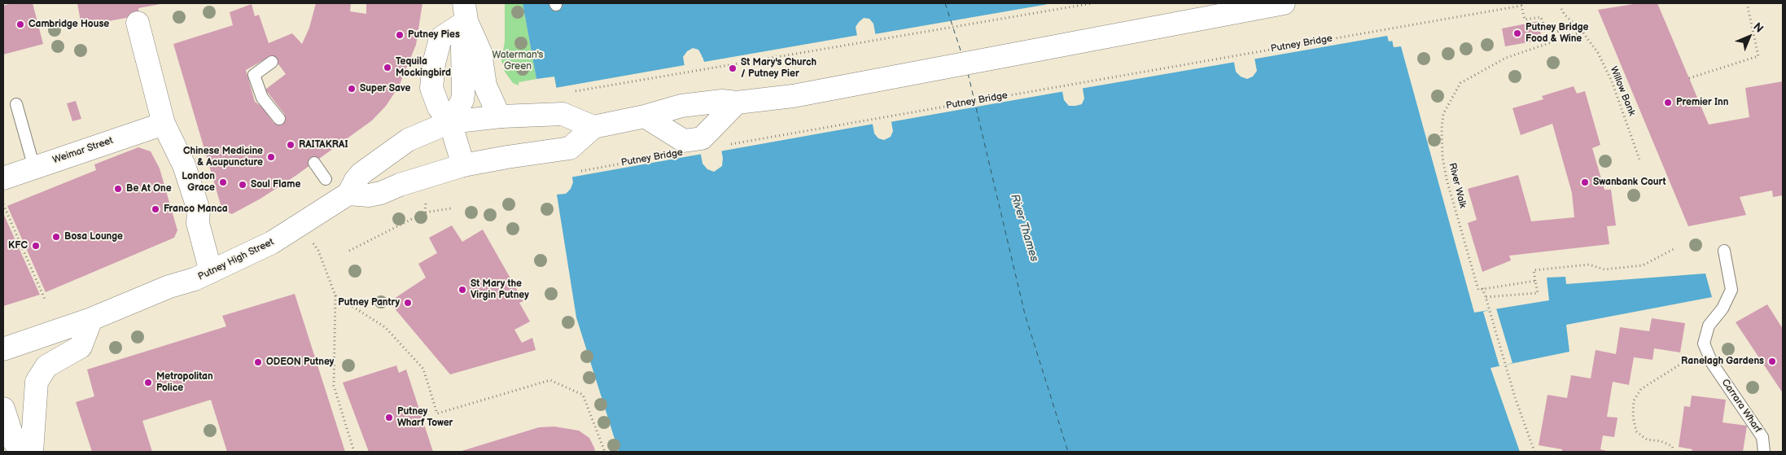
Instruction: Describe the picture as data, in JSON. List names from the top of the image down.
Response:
{
  "streets": {
    "main road": ["Weimar Street", "Putney High Street"],
    "lane": ["Carrara Wharf"],
    "path": ["Putney Bridge", "Willow Bank", "River Walk"]
  },
  "crossings": [
    ["Putney Bridge", "Willow Bank"],
    ["Willow Bank", "River Walk"]
  ],
  "water": ["River Thames"],
  "parks": ["Waterman's Green"],
  "places": [
    "Cambridge House",
    "Putney Bridge Food & Wine",
    "Putney Pies",
    "Tequila Mockingbird",
    "St Mary's Church / Putney Pier",
    "Super Save",
    "Premier Inn",
    "RAITAKRAI",
    "Chinese Medicine & Acupuncture",
    "London Grace",
    "Swanbank Court",
    "Soul Flame",
    "Be At One",
    "Franco Manca",
    "Bosa Lounge",
    "KFC",
    "St Mary the Virgin Putney",
    "Putney Pantry",
    "Ranelagh Gardens",
    "ODEON Putney",
    "Metropolitan Police",
    "Putney Wharf Tower"
  ],
  "north": "top right"
}
